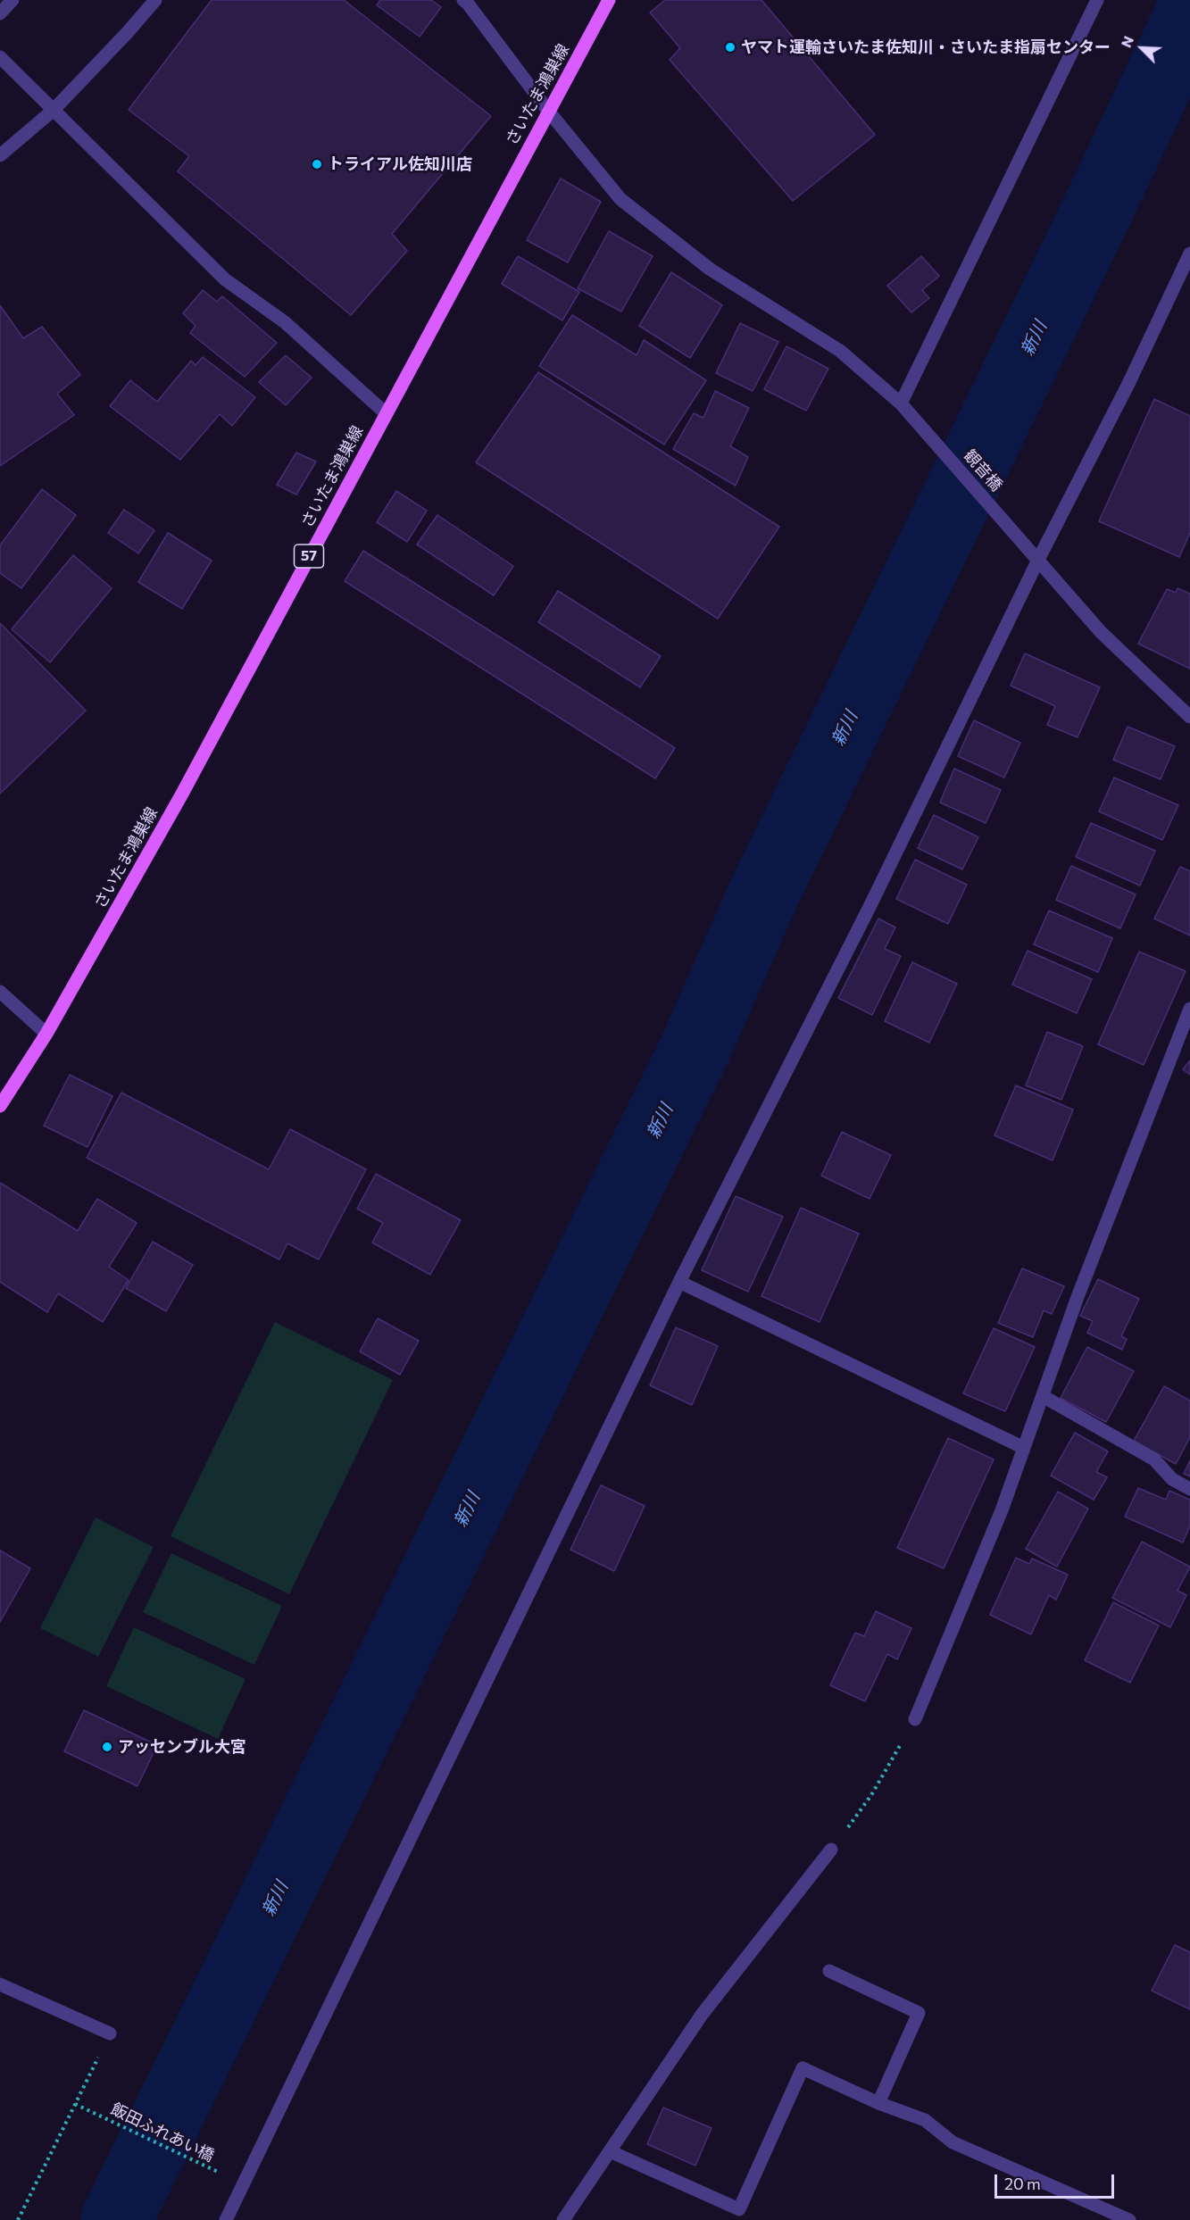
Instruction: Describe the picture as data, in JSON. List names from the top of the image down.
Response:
{
  "streets": {
    "main road": ["さいたま鴻巣線", "57"],
    "street": ["観音橋"],
    "path": ["飯田ふれあい橋"]
  },
  "crossings": [
    ["さいたま鴻巣線", "観音橋"]
  ],
  "water": ["新川"],
  "places": ["ヤマト運輸さいたま佐知川・さいたま指扇センター", "トライアル佐知川店", "アッセンブル大宮"],
  "scale_bar": "20 m",
  "north": "top left"
}
